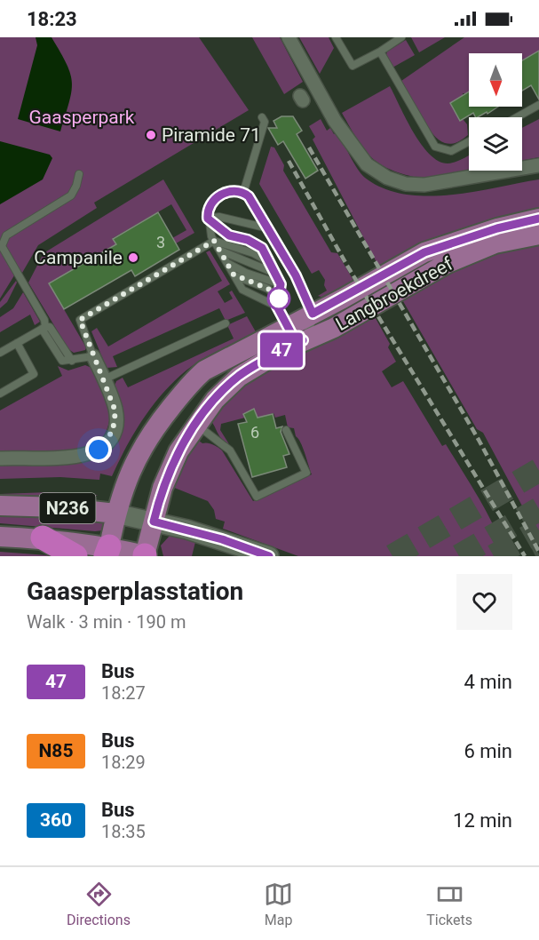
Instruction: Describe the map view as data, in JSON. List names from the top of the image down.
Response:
{
  "streets": {
    "main road": ["Langbroekdreef", "N236"]
  },
  "crossings": [
    ["Langbroekdreef", "N236"]
  ],
  "parks": ["Gaasperpark"],
  "places": ["Piramide 71", "Campanile"],
  "lines": ["bus line 47"],
  "house_numbers": ["3", "6"],
  "north": "bottom",
  "page": {
    "status": "18:23",
    "on_map": "47",
    "heading": ["Gaasperplasstation", "Walk · 3 min · 190 m"],
    "list": [
      {
        "mark": "47",
        "name": "Bus",
        "note": "18:27",
        "value": "4 min"
      },
      {
        "mark": "N85",
        "name": "Bus",
        "note": "18:29",
        "value": "6 min"
      },
      {
        "mark": "360",
        "name": "Bus",
        "note": "18:35",
        "value": "12 min"
      }
    ],
    "tabs": ["Directions", "Map", "Tickets"]
  }
}
